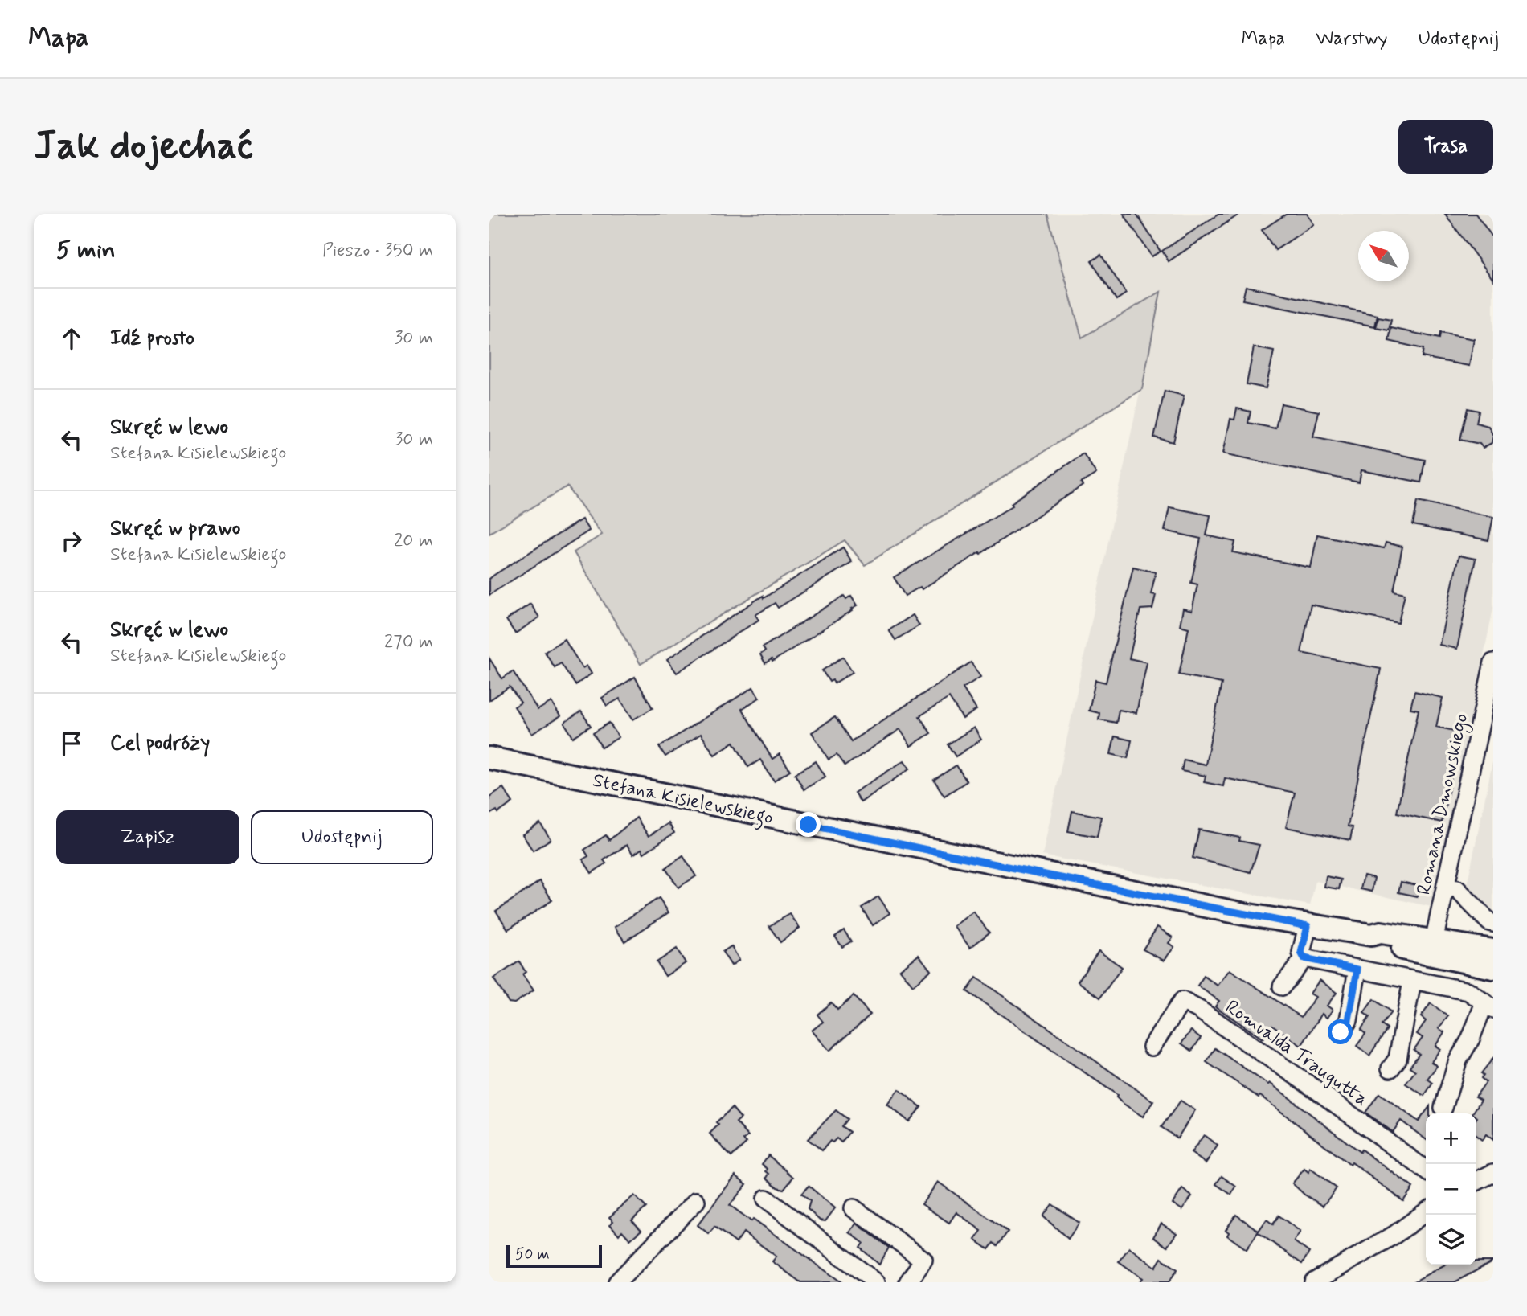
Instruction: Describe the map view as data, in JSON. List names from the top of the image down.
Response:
{
  "streets": {
    "main road": ["Stefana Kisielewskiego"],
    "street": ["Romana Dmowskiego", "Romualda Traugutta"]
  },
  "crossings": [
    ["Stefana Kisielewskiego", "Romana Dmowskiego"]
  ],
  "scale_bar": "50 m",
  "north": "top left",
  "page": {
    "header": "Mapa",
    "nav": ["Mapa", "Warstwy", "Udostępnij"],
    "buttons": [
      "Trasa",
      ["Zapisz", "Udostępnij"]
    ],
    "title": "Jak dojechać",
    "heading": ["5 min", "Pieszo · 350 m"],
    "list": [
      ["Idź prosto", "30 m"],
      ["Skręć w lewo", "Stefana Kisielewskiego", "30 m"],
      ["Skręć w prawo", "Stefana Kisielewskiego", "20 m"],
      ["Skręć w lewo", "Stefana Kisielewskiego", "270 m"],
      "Cel podróży"
    ],
    "map_buttons": ["+", "−"],
    "scale": "50 m"
  }
}
